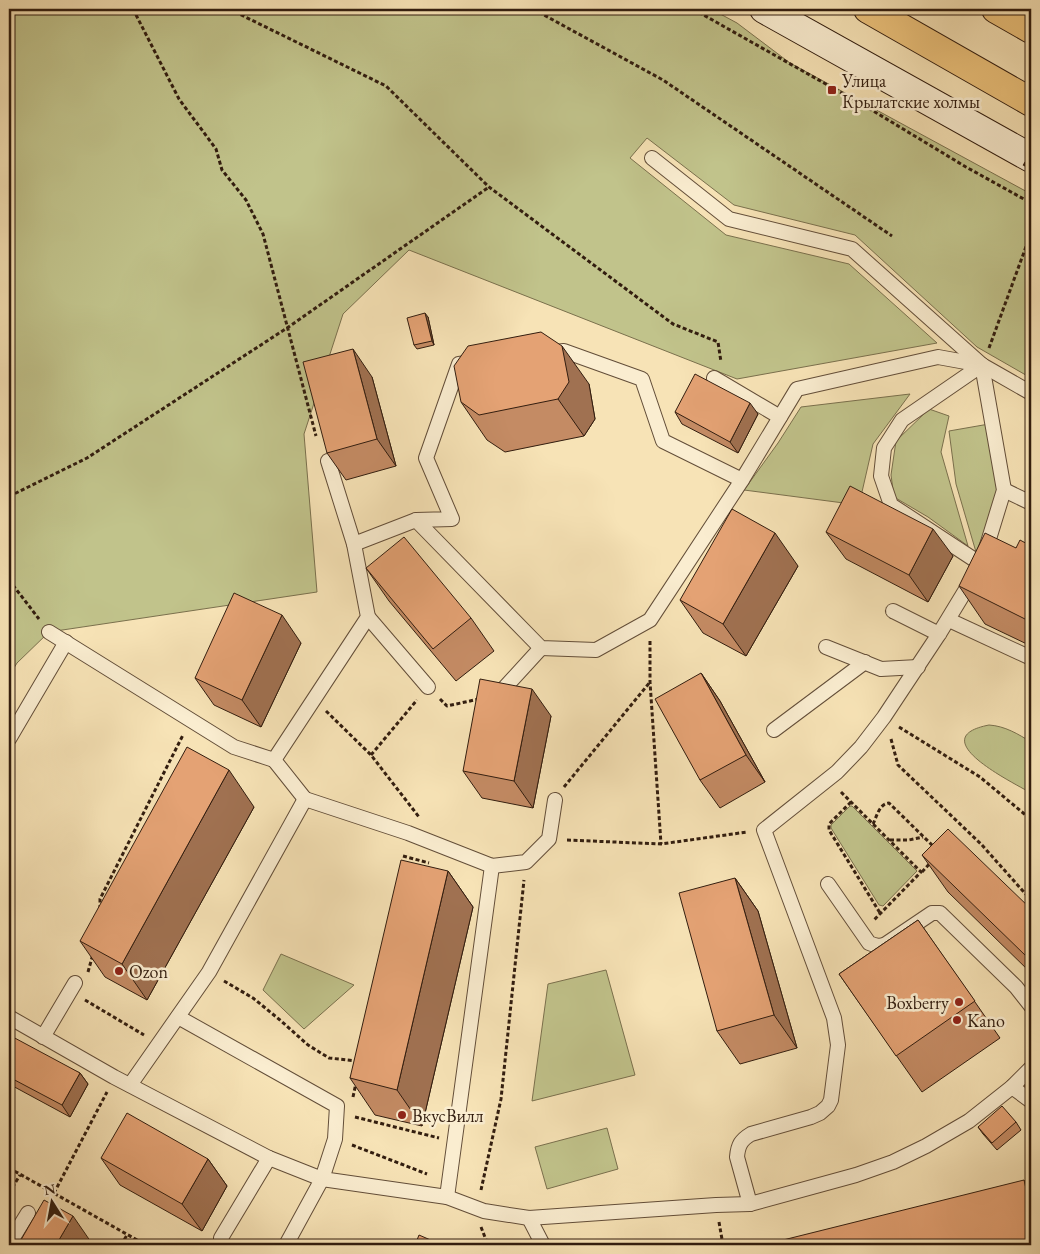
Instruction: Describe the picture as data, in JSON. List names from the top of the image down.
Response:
{
  "places": {
    "transit": ["Улица Крылатские холмы"],
    "other": [
      "Ozon",
      "Boxberry",
      "Kano",
      "ВкусВилл"
    ]
  },
  "north": "top"
}
